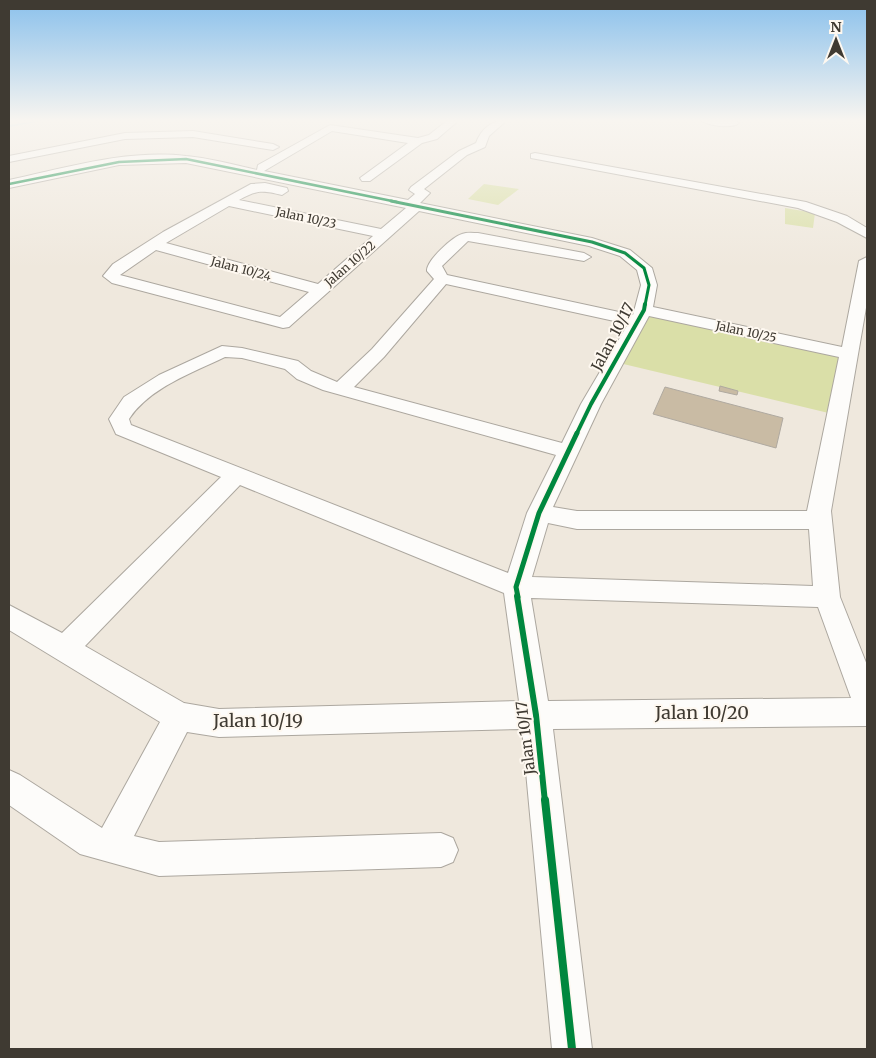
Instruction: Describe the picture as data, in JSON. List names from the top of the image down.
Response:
{
  "streets": {
    "street": [
      "Jalan 10/23",
      "Jalan 10/22",
      "Jalan 10/24",
      "Jalan 10/25",
      "Jalan 10/17",
      "Jalan 10/20",
      "Jalan 10/19"
    ]
  },
  "crossings": [
    ["Jalan 10/23", "Jalan 10/22"],
    ["Jalan 10/22", "Jalan 10/24"],
    ["Jalan 10/22", "Jalan 10/17"],
    ["Jalan 10/25", "Jalan 10/17"],
    ["Jalan 10/17", "Jalan 10/20"],
    ["Jalan 10/17", "Jalan 10/19"],
    ["Jalan 10/20", "Jalan 10/19"]
  ],
  "north": "top"
}
